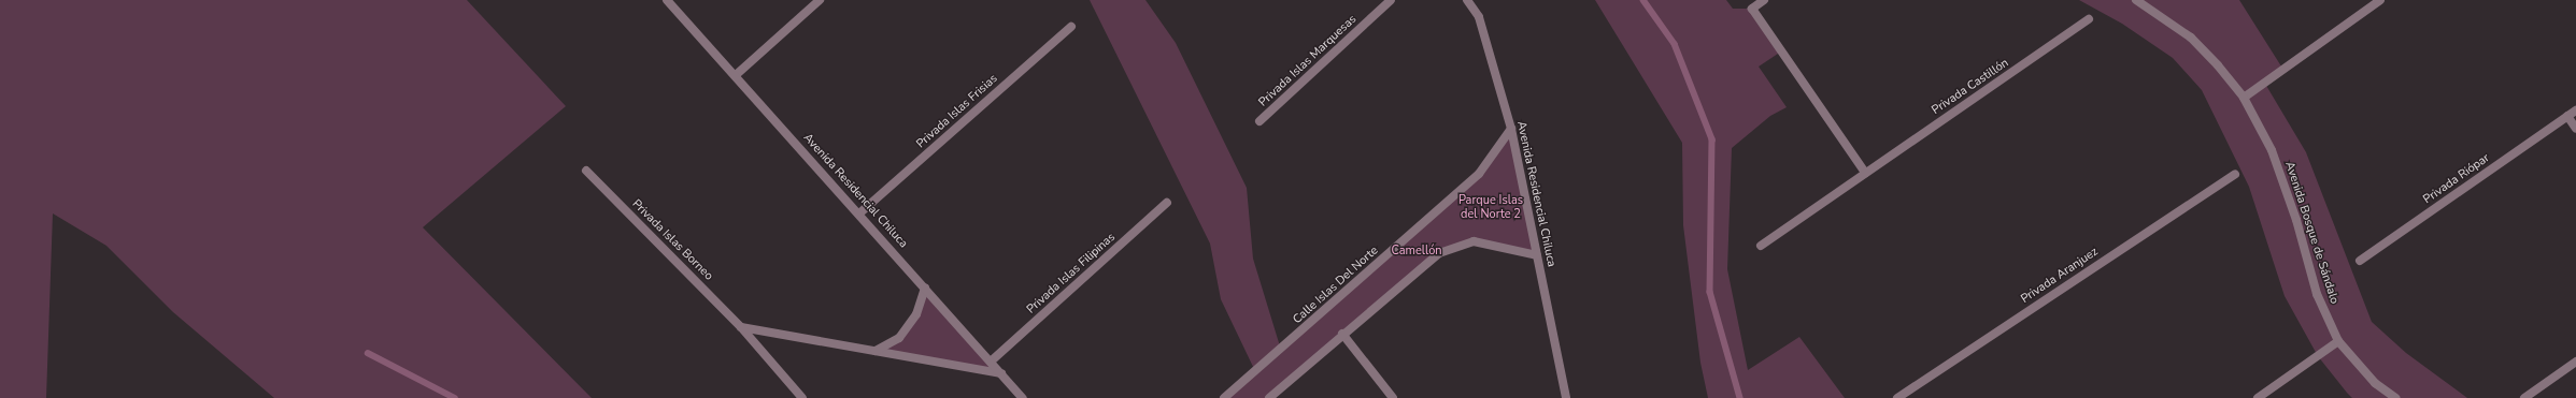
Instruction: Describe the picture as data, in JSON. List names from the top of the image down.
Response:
{
  "streets": {
    "street": [
      "Privada Islas Marquesas",
      "Privada Castillón",
      "Privada Islas Frisias",
      "Privada Riópar",
      "Avenida Residencial Chiluca",
      "Avenida Bosque de Sándalo",
      "Privada Islas Borneo",
      "Privada Islas Filipinas",
      "Privada Aranjuez",
      "Calle Islas Del Norte"
    ]
  },
  "crossings": [
    ["Privada Islas Frisias", "Avenida Residencial Chiluca"],
    ["Avenida Residencial Chiluca", "Privada Islas Filipinas"],
    ["Avenida Residencial Chiluca", "Calle Islas Del Norte"]
  ],
  "parks": ["Parque Islas del Norte 2", "Camellón"]
}
